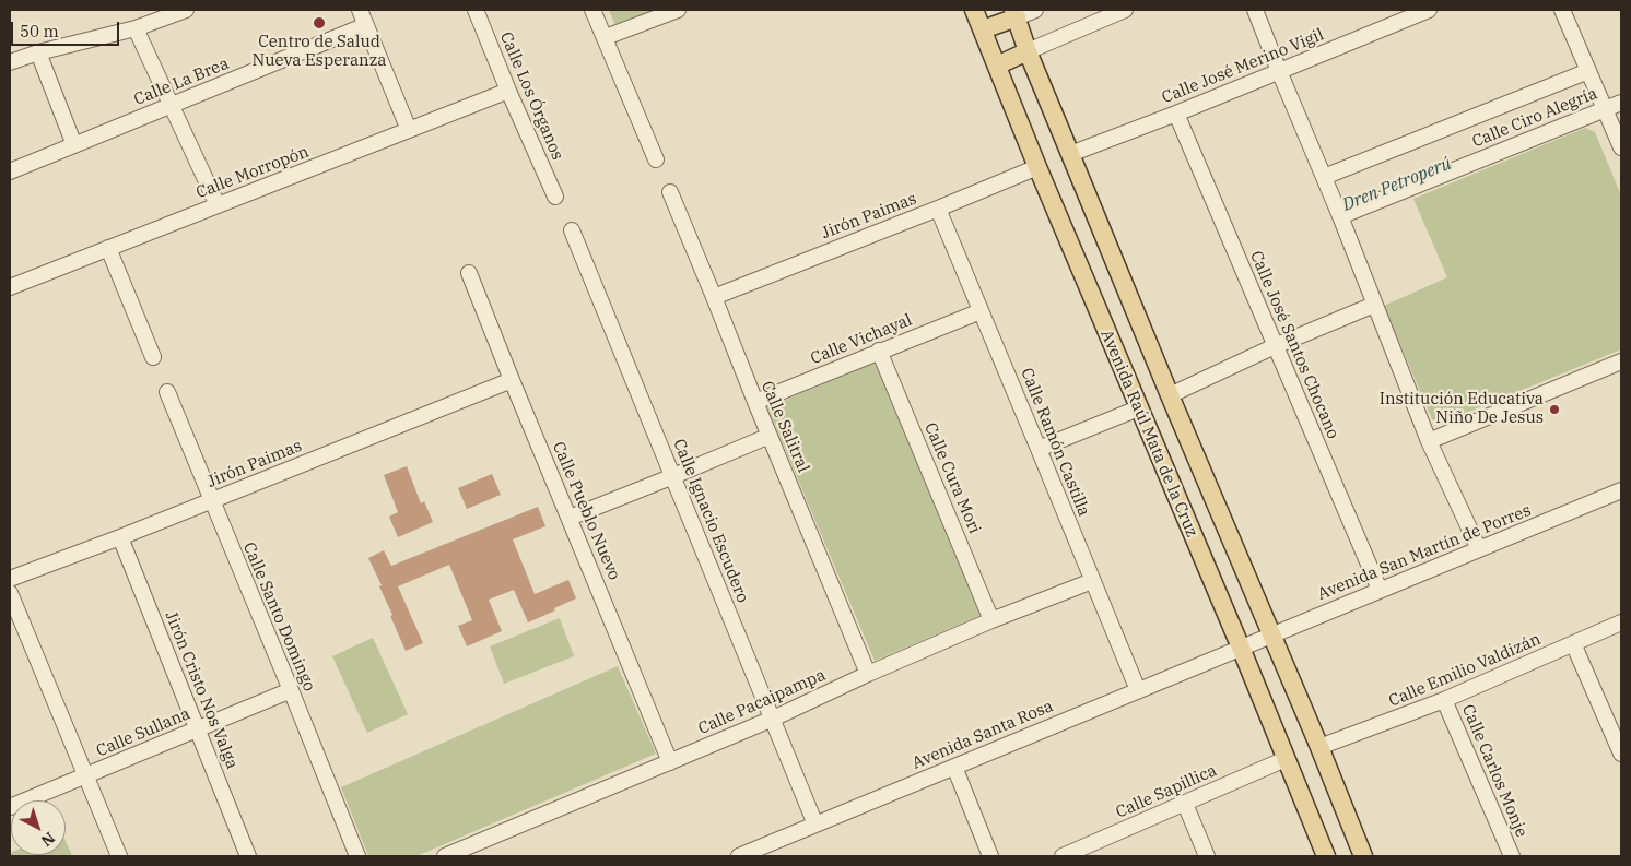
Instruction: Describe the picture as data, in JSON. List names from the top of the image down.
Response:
{
  "streets": {
    "main road": ["Avenida Raúl Mata de la Cruz"],
    "street": [
      "Calle José Merino Vigil",
      "Calle La Brea",
      "Calle Los Órganos",
      "Calle Ciro Alegría",
      "Calle Morropón",
      "Jirón Paimas",
      "Calle Vichayal",
      "Calle José Santos Chocano",
      "Calle Salitral",
      "Calle Ramón Castilla",
      "Calle Cura Mori",
      "Calle Pueblo Nuevo",
      "Calle Ignacio Escudero",
      "Avenida San Martín de Porres",
      "Calle Santo Domingo",
      "Calle Emilio Valdizán",
      "Jirón Cristo Nos Valga",
      "Calle Pacaipampa",
      "Calle Sullana",
      "Avenida Santa Rosa",
      "Calle Carlos Monje",
      "Calle Sapillica"
    ]
  },
  "crossings": [
    ["Calle José Merino Vigil", "Calle José Santos Chocano"],
    ["Calle José Merino Vigil", "Avenida Raúl Mata de la Cruz"],
    ["Calle Los Órganos", "Calle Morropón"],
    ["Jirón Paimas", "Calle Salitral"],
    ["Jirón Paimas", "Avenida Raúl Mata de la Cruz"],
    ["Jirón Paimas", "Calle Ramón Castilla"],
    ["Jirón Paimas", "Calle Pueblo Nuevo"],
    ["Jirón Paimas", "Calle Santo Domingo"],
    ["Jirón Paimas", "Jirón Cristo Nos Valga"],
    ["Calle Vichayal", "Calle Salitral"],
    ["Calle Vichayal", "Calle Ramón Castilla"],
    ["Calle Vichayal", "Calle Cura Mori"],
    ["Calle José Santos Chocano", "Avenida San Martín de Porres"],
    ["Calle Salitral", "Calle Pacaipampa"],
    ["Avenida Raúl Mata de la Cruz", "Avenida San Martín de Porres"],
    ["Avenida Raúl Mata de la Cruz", "Calle Emilio Valdizán"],
    ["Avenida Raúl Mata de la Cruz", "Avenida Santa Rosa"],
    ["Avenida Raúl Mata de la Cruz", "Calle Sapillica"],
    ["Calle Ramón Castilla", "Calle Pacaipampa"],
    ["Calle Ramón Castilla", "Avenida Santa Rosa"],
    ["Calle Cura Mori", "Calle Pacaipampa"],
    ["Calle Pueblo Nuevo", "Calle Pacaipampa"],
    ["Calle Ignacio Escudero", "Calle Pacaipampa"],
    ["Calle Ignacio Escudero", "Avenida Santa Rosa"],
    ["Avenida San Martín de Porres", "Avenida Santa Rosa"],
    ["Calle Santo Domingo", "Calle Sullana"],
    ["Calle Emilio Valdizán", "Calle Carlos Monje"],
    ["Jirón Cristo Nos Valga", "Calle Sullana"]
  ],
  "water": ["Dren Petroperú"],
  "places": ["Centro de Salud Nueva Esperanza", "Institución Educativa Niño De Jesus"],
  "scale_bar": "50 m",
  "north": "bottom right"
}
